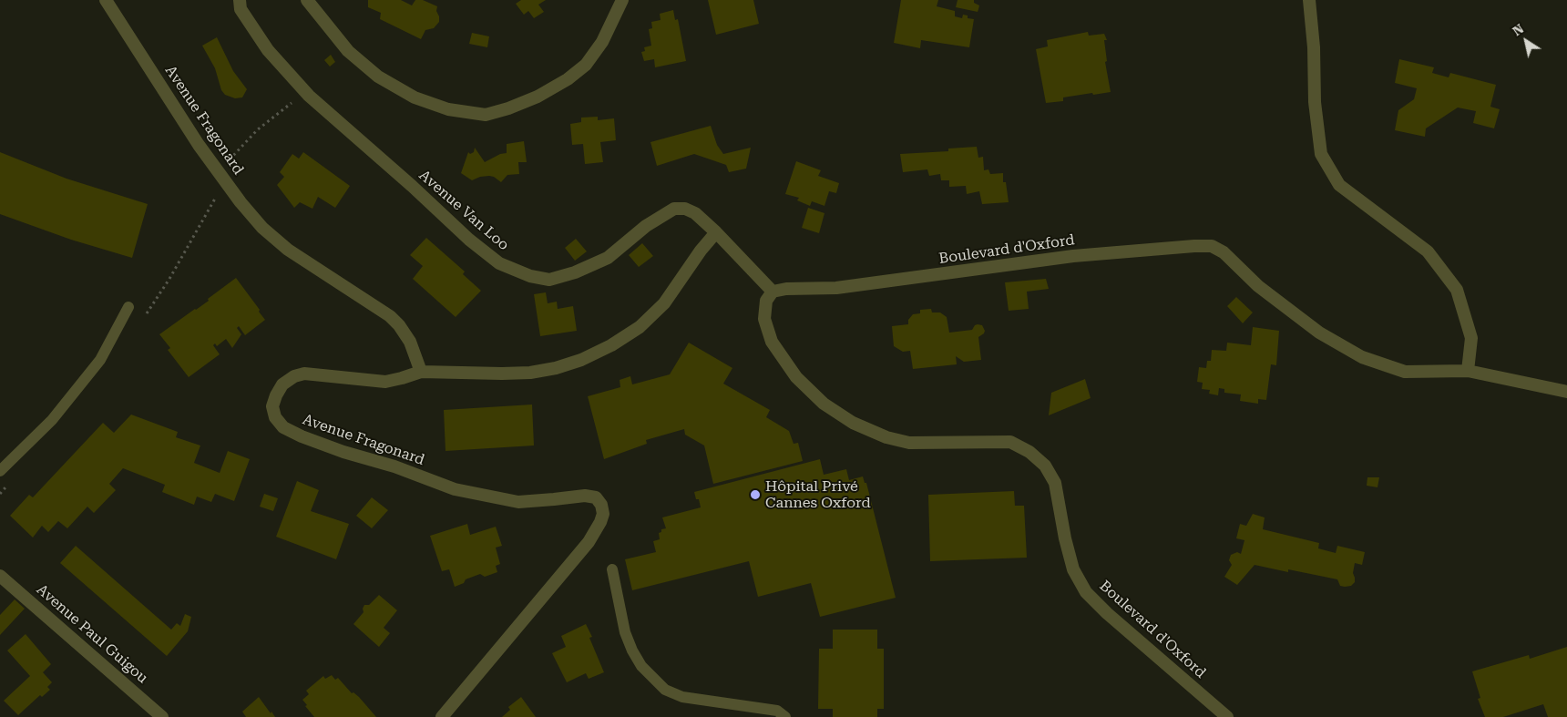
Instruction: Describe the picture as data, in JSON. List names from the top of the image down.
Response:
{
  "streets": {
    "street": [
      "Avenue Fragonard",
      "Avenue Van Loo",
      "Boulevard d'Oxford",
      "Avenue Paul Guigou"
    ]
  },
  "crossings": [
    ["Avenue Van Loo", "Boulevard d'Oxford"]
  ],
  "places": ["Hôpital Privé Cannes Oxford"],
  "north": "top left"
}
